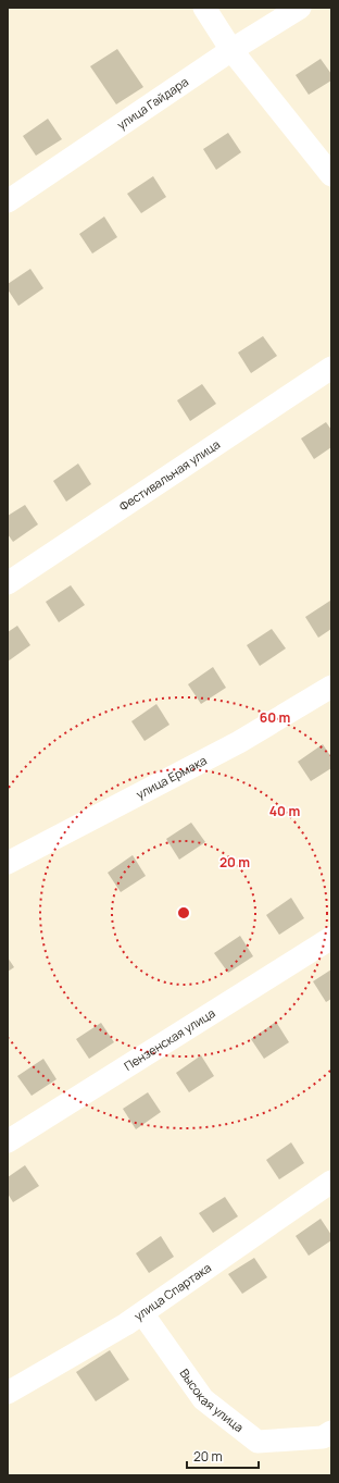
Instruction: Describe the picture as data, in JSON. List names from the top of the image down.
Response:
{
  "streets": {
    "street": [
      "улица Гайдара",
      "Фестивальная улица",
      "улица Ермака",
      "Пензенская улица",
      "улица Спартака",
      "Высокая улица"
    ]
  },
  "crossings": [
    ["улица Спартака", "Высокая улица"]
  ],
  "scale_bar": "20 m",
  "rings": ["60 m", "40 m", "20 m"]
}
